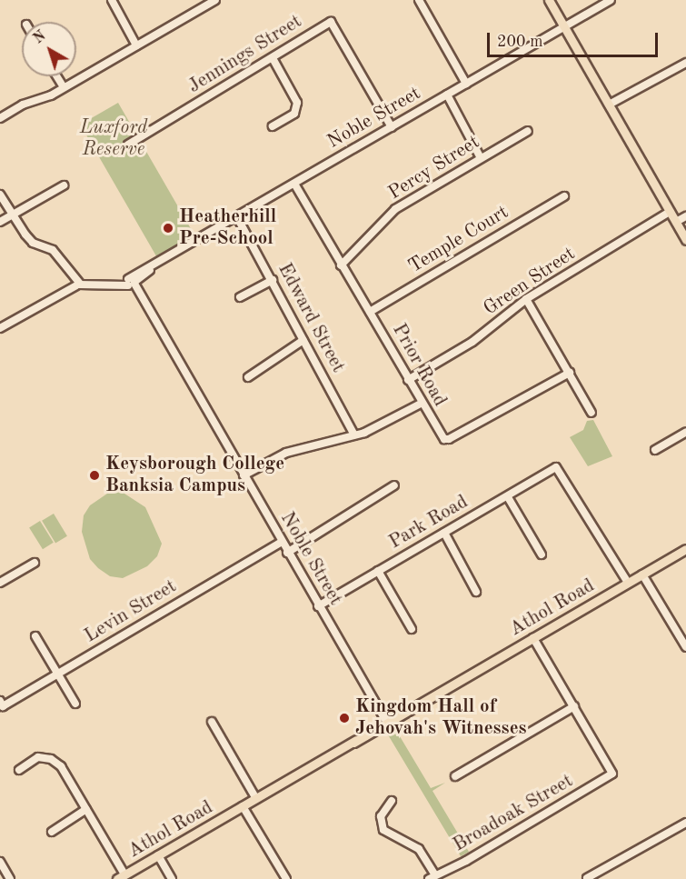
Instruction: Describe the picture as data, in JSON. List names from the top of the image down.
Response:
{
  "streets": {
    "main road": ["Athol Road"],
    "street": [
      "Jennings Street",
      "Noble Street",
      "Percy Street",
      "Temple Court",
      "Green Street",
      "Edward Street",
      "Prior Road",
      "Park Road",
      "Levin Street",
      "Broadoak Street"
    ]
  },
  "crossings": [
    ["Jennings Street", "Noble Street"],
    ["Noble Street", "Edward Street"],
    ["Noble Street", "Prior Road"],
    ["Noble Street", "Park Road"],
    ["Noble Street", "Athol Road"],
    ["Noble Street", "Levin Street"],
    ["Percy Street", "Prior Road"],
    ["Temple Court", "Prior Road"],
    ["Green Street", "Prior Road"],
    ["Park Road", "Athol Road"]
  ],
  "parks": ["Luxford Reserve"],
  "places": ["Heatherhill Pre-School", "Keysborough College Banksia Campus", "Kingdom Hall of Jehovah's Witnesses"],
  "scale_bar": "200 m",
  "north": "top left"
}
